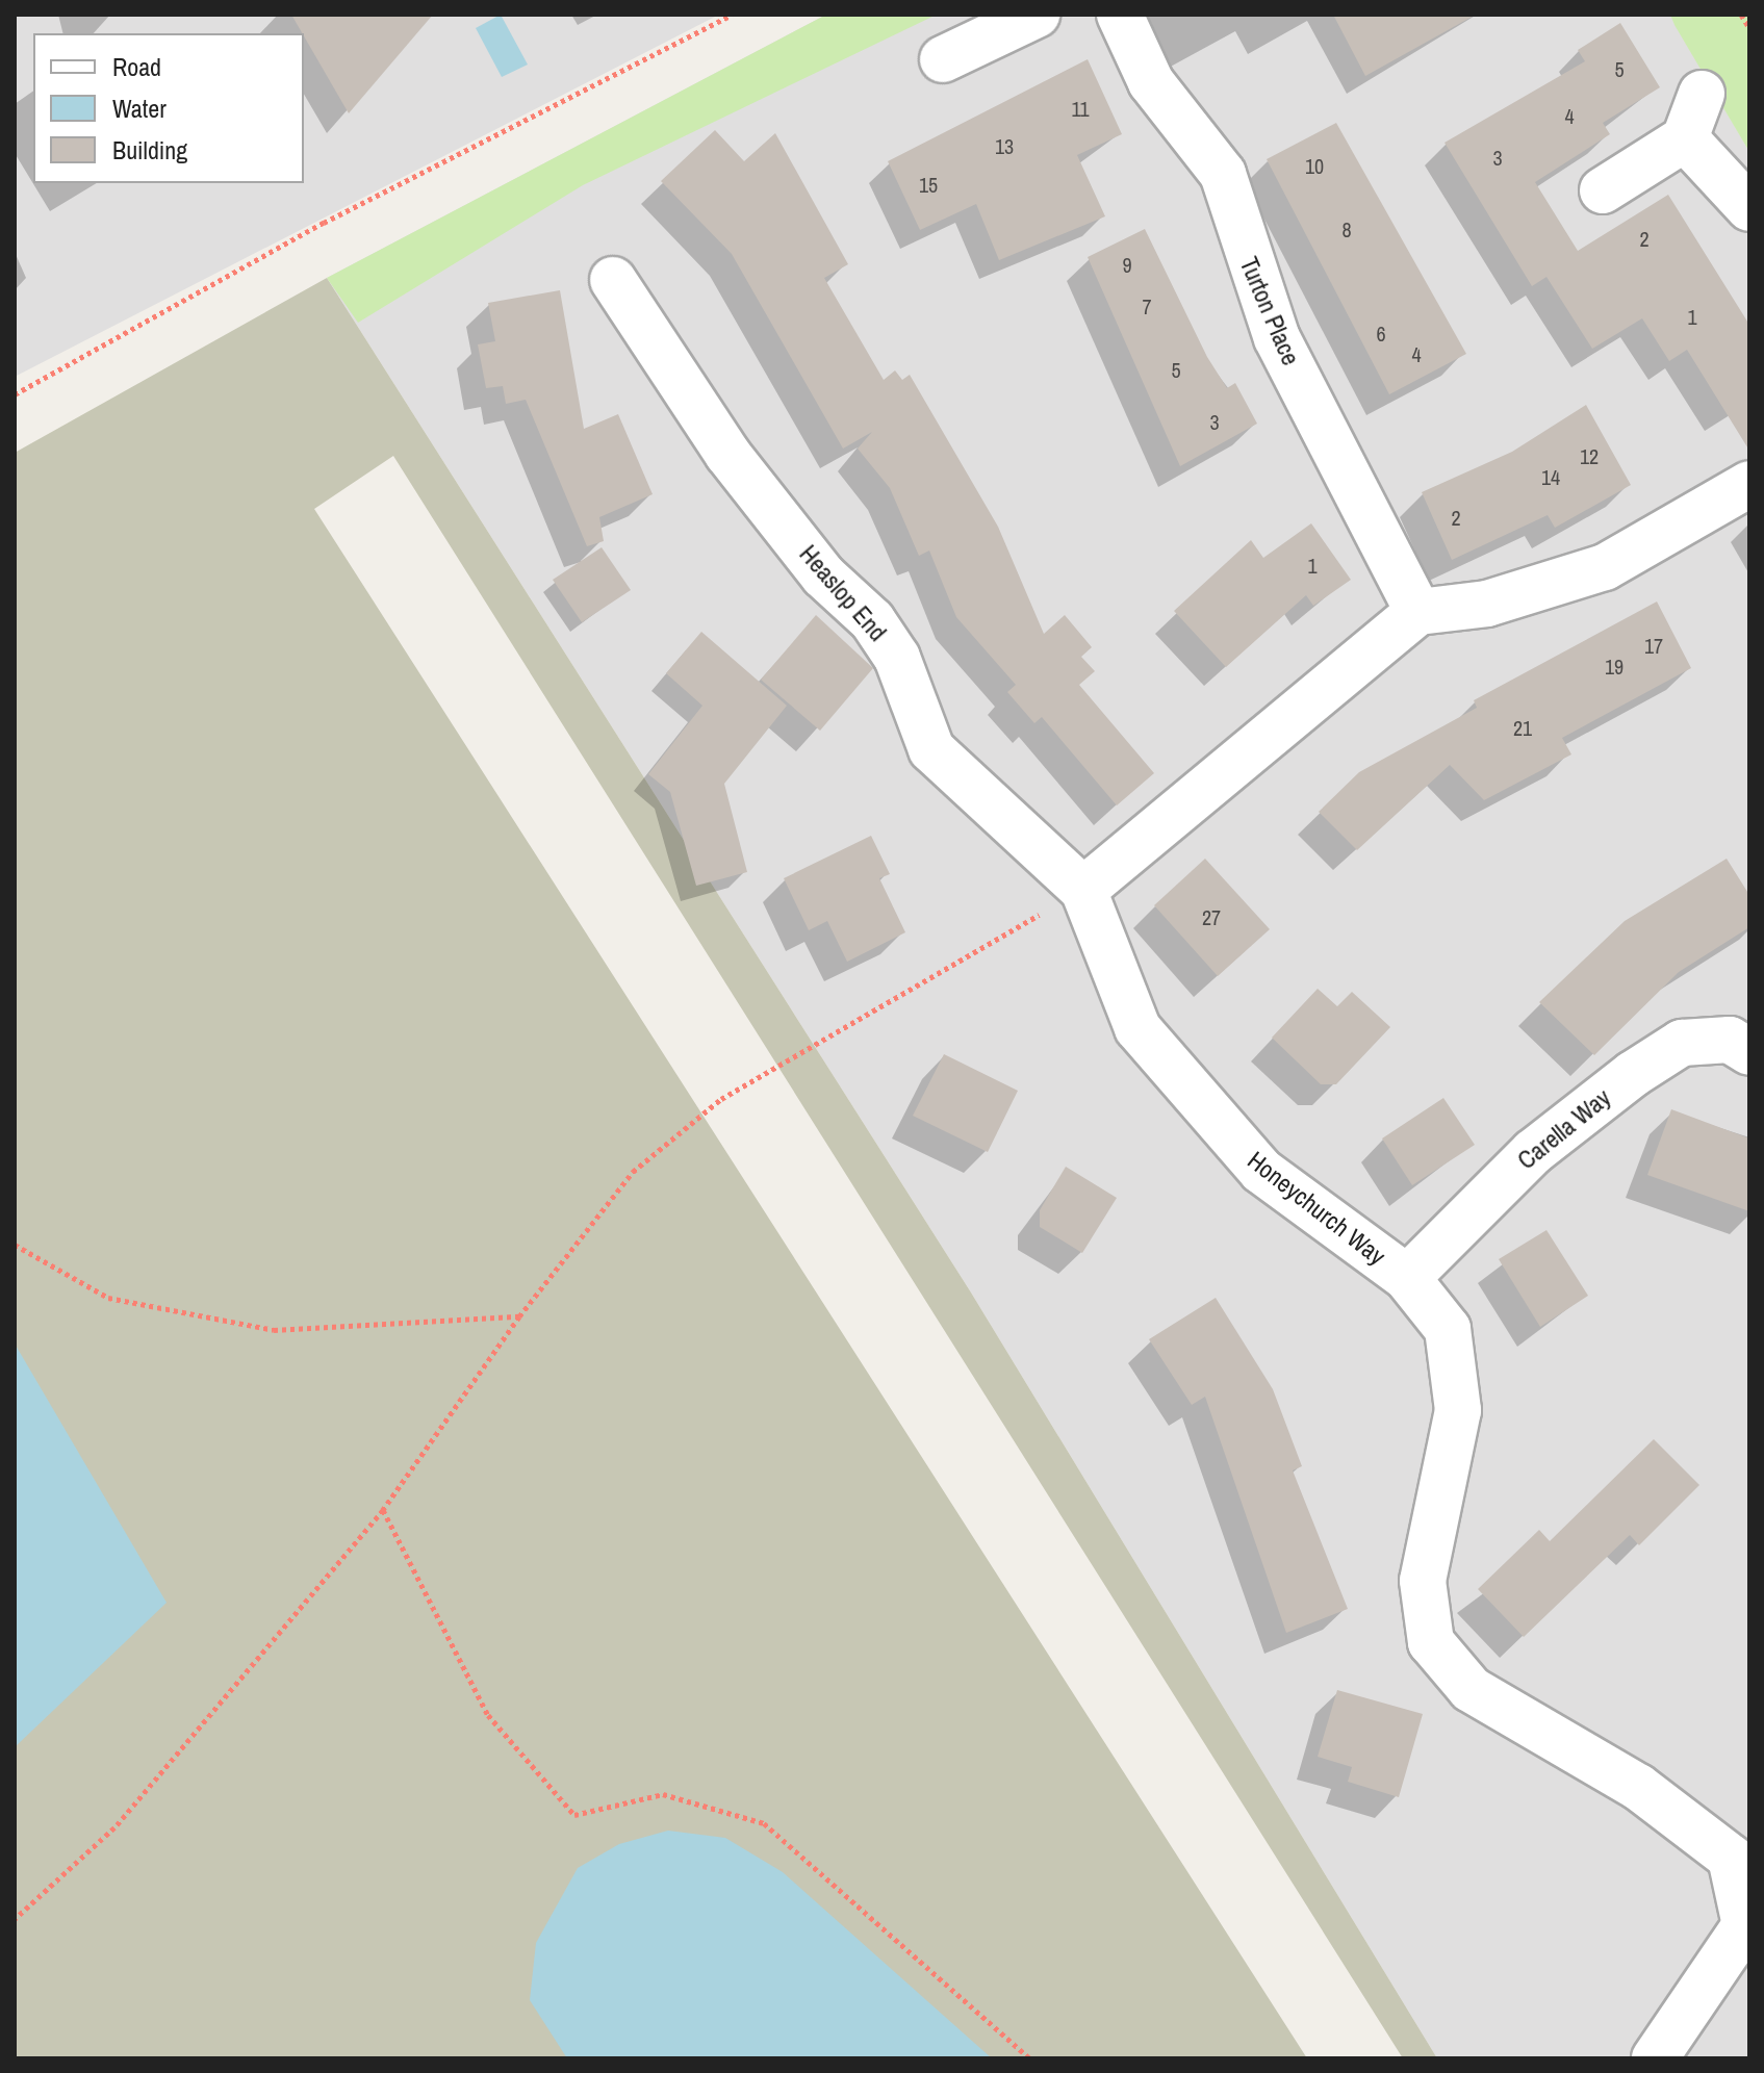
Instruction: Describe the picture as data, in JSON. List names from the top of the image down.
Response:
{
  "streets": {
    "street": [
      "Turton Place",
      "Heaslop End",
      "Carella Way",
      "Honeychurch Way"
    ]
  },
  "crossings": [
    ["Heaslop End", "Honeychurch Way"],
    ["Carella Way", "Honeychurch Way"]
  ],
  "house_numbers": [
    "5",
    "11",
    "4",
    "13",
    "3",
    "10",
    "15",
    "8",
    "2",
    "9",
    "7",
    "1",
    "6",
    "4",
    "5",
    "3",
    "12",
    "14",
    "2",
    "1",
    "17",
    "19",
    "21",
    "27"
  ],
  "legend": ["Road", "Water", "Building"]
}
